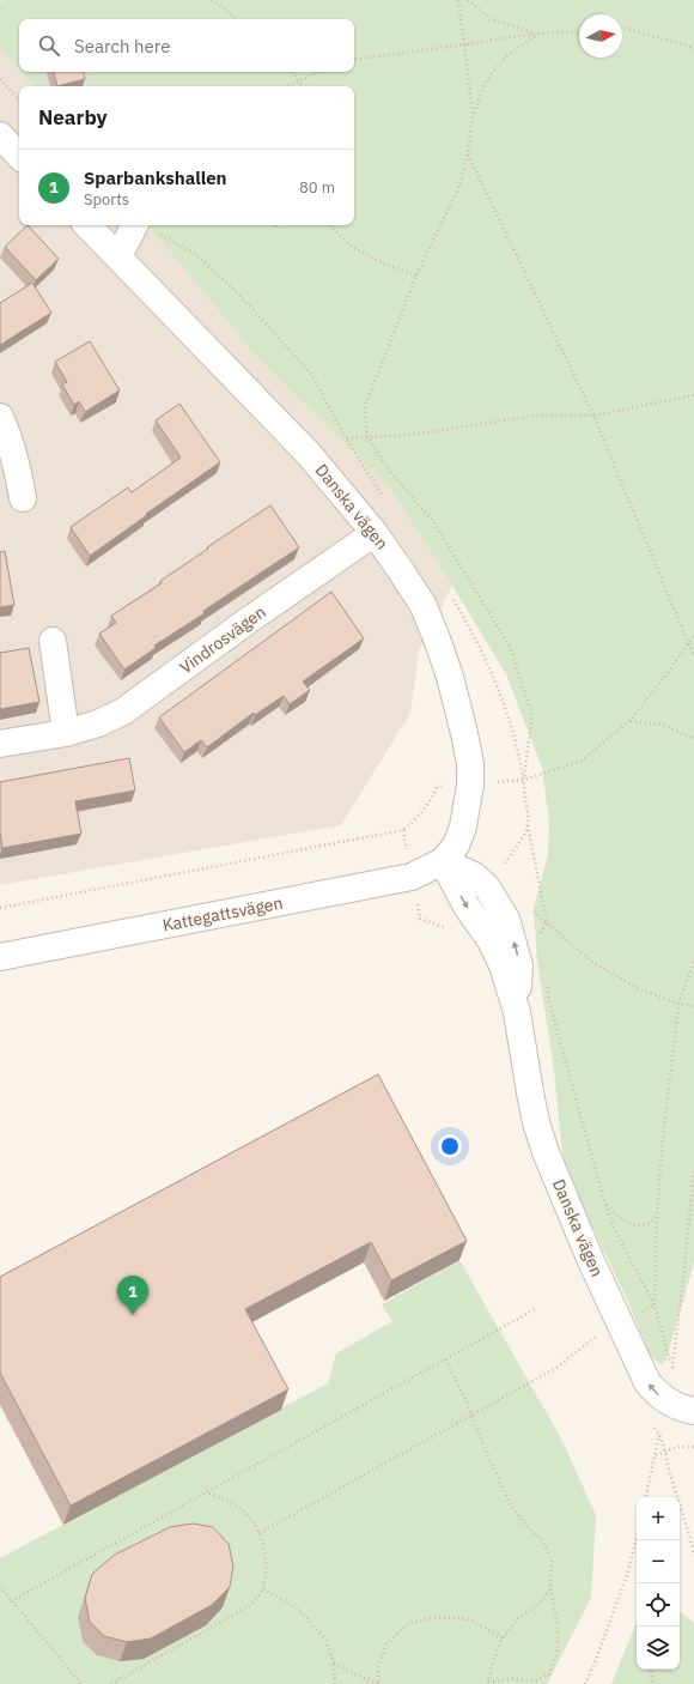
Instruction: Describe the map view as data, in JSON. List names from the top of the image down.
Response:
{
  "streets": {
    "street": ["Danska vägen", "Vindrosvägen", "Kattegattsvägen"]
  },
  "crossings": [
    ["Danska vägen", "Vindrosvägen"],
    ["Danska vägen", "Kattegattsvägen"]
  ],
  "one_way": ["Danska vägen"],
  "north": "right",
  "page": {
    "search": "Search here",
    "heading": "Nearby",
    "list": [
      {
        "mark": "1",
        "name": "Sparbankshallen",
        "note": "Sports",
        "value": "80 m"
      }
    ],
    "pins": "1",
    "map_buttons": ["+", "−"]
  }
}
